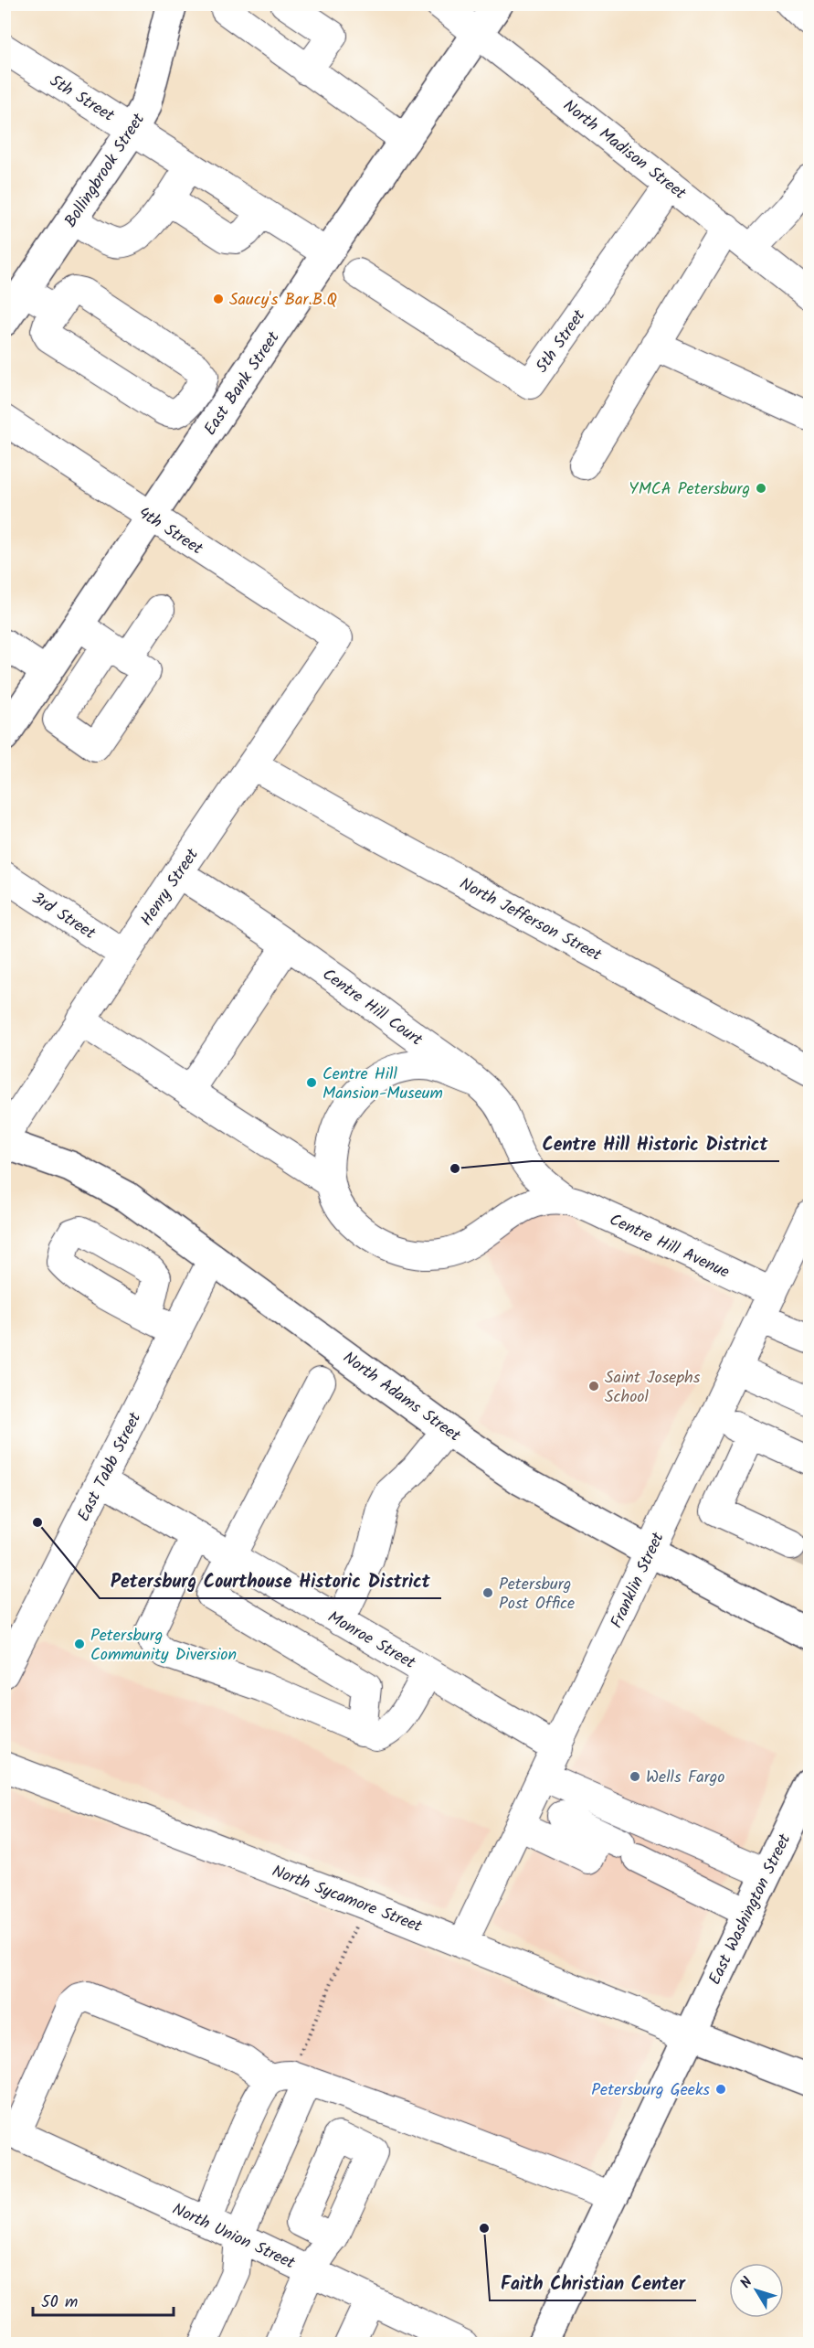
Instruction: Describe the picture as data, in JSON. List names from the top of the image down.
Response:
{
  "streets": {
    "main road": [
      "Bollingbrook Street",
      "East Bank Street",
      "North Adams Street",
      "East Washington Street"
    ],
    "street": [
      "5th Street",
      "North Madison Street",
      "4th Street",
      "Henry Street",
      "3rd Street",
      "North Jefferson Street",
      "Centre Hill Court",
      "Centre Hill Avenue",
      "East Tabb Street",
      "Franklin Street",
      "Monroe Street",
      "North Sycamore Street",
      "North Union Street"
    ]
  },
  "crossings": [
    ["5th Street", "North Madison Street"],
    ["5th Street", "Bollingbrook Street"],
    ["5th Street", "East Bank Street"],
    ["North Madison Street", "East Bank Street"],
    ["East Bank Street", "4th Street"],
    ["4th Street", "Henry Street"],
    ["Henry Street", "3rd Street"],
    ["Henry Street", "North Jefferson Street"],
    ["Henry Street", "Centre Hill Court"],
    ["Centre Hill Court", "Centre Hill Avenue"],
    ["Centre Hill Avenue", "Franklin Street"],
    ["North Adams Street", "East Tabb Street"],
    ["North Adams Street", "Franklin Street"],
    ["East Tabb Street", "Monroe Street"],
    ["Franklin Street", "Monroe Street"],
    ["Franklin Street", "North Sycamore Street"],
    ["North Sycamore Street", "East Washington Street"]
  ],
  "places": [
    "Saucy's Bar.B.Q",
    "YMCA Petersburg",
    "Centre Hill Mansion-Museum",
    "Centre Hill Historic District",
    "Saint Josephs School",
    "Petersburg Courthouse Historic District",
    "Petersburg Post Office",
    "Petersburg Community Diversion",
    "Wells Fargo",
    "Petersburg Geeks",
    "Faith Christian Center"
  ],
  "scale_bar": "50 m",
  "north": "top left"
}
